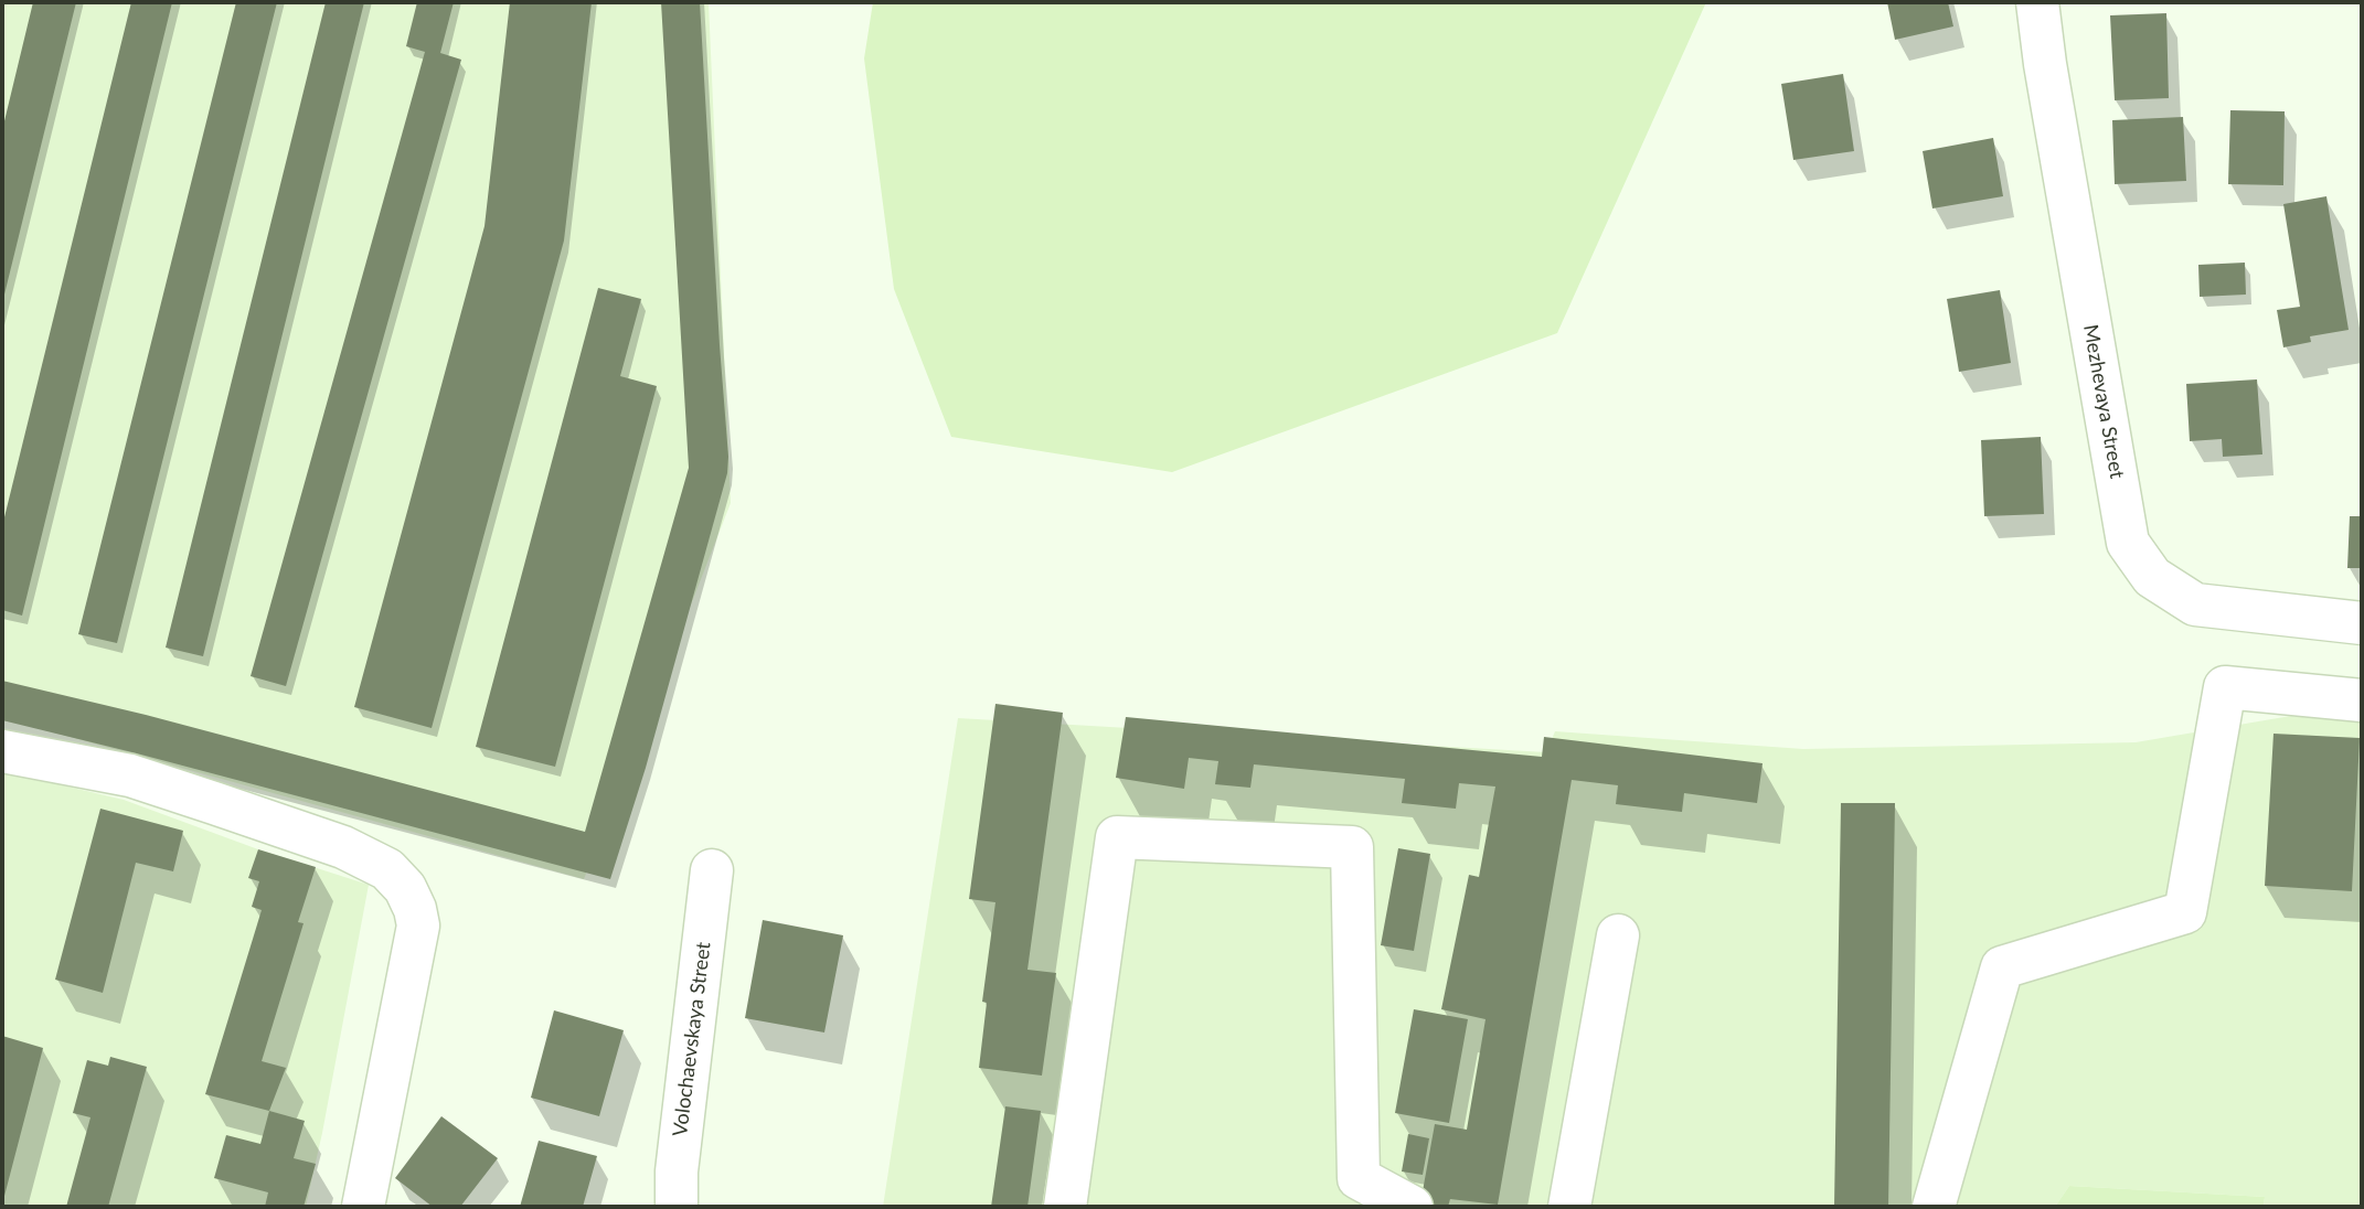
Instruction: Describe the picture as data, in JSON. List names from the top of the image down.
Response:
{
  "streets": {
    "street": ["Mezhevaya Street", "Volochaevskaya Street"]
  }
}
